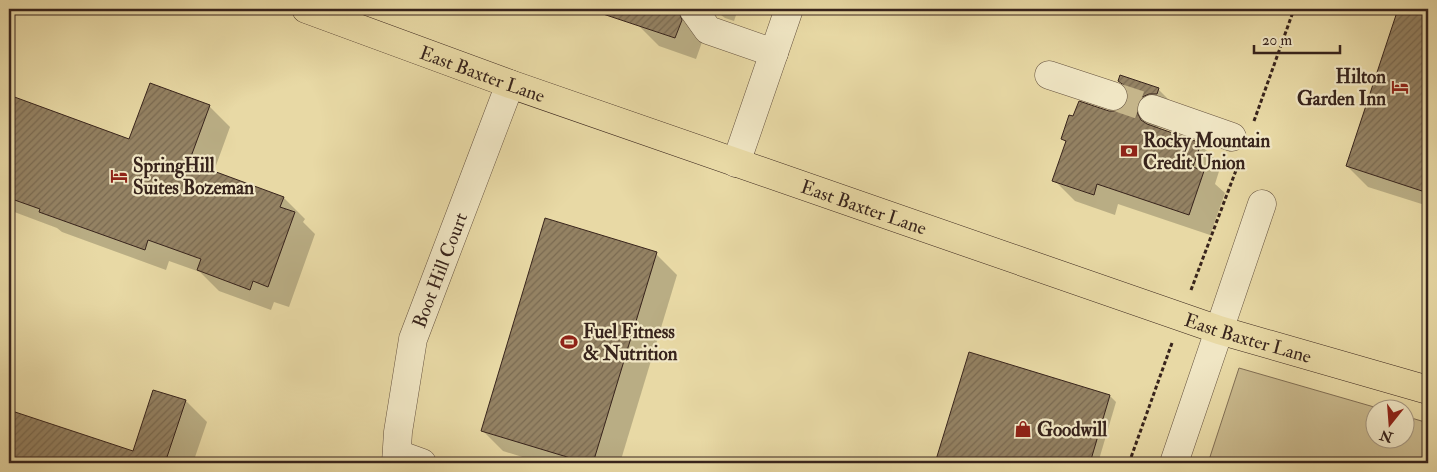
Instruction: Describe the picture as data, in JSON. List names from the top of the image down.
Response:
{
  "streets": {
    "main road": ["East Baxter Lane"],
    "street": ["Boot Hill Court"]
  },
  "crossings": [
    ["East Baxter Lane", "Boot Hill Court"]
  ],
  "places": {
    "hotel": ["Hilton Garden Inn", "SpringHill Suites Bozeman"],
    "bank": ["Rocky Mountain Credit Union"],
    "sports": ["Fuel Fitness & Nutrition"],
    "shop": ["Goodwill"]
  },
  "scale_bar": "20 m",
  "north": "bottom"
}
